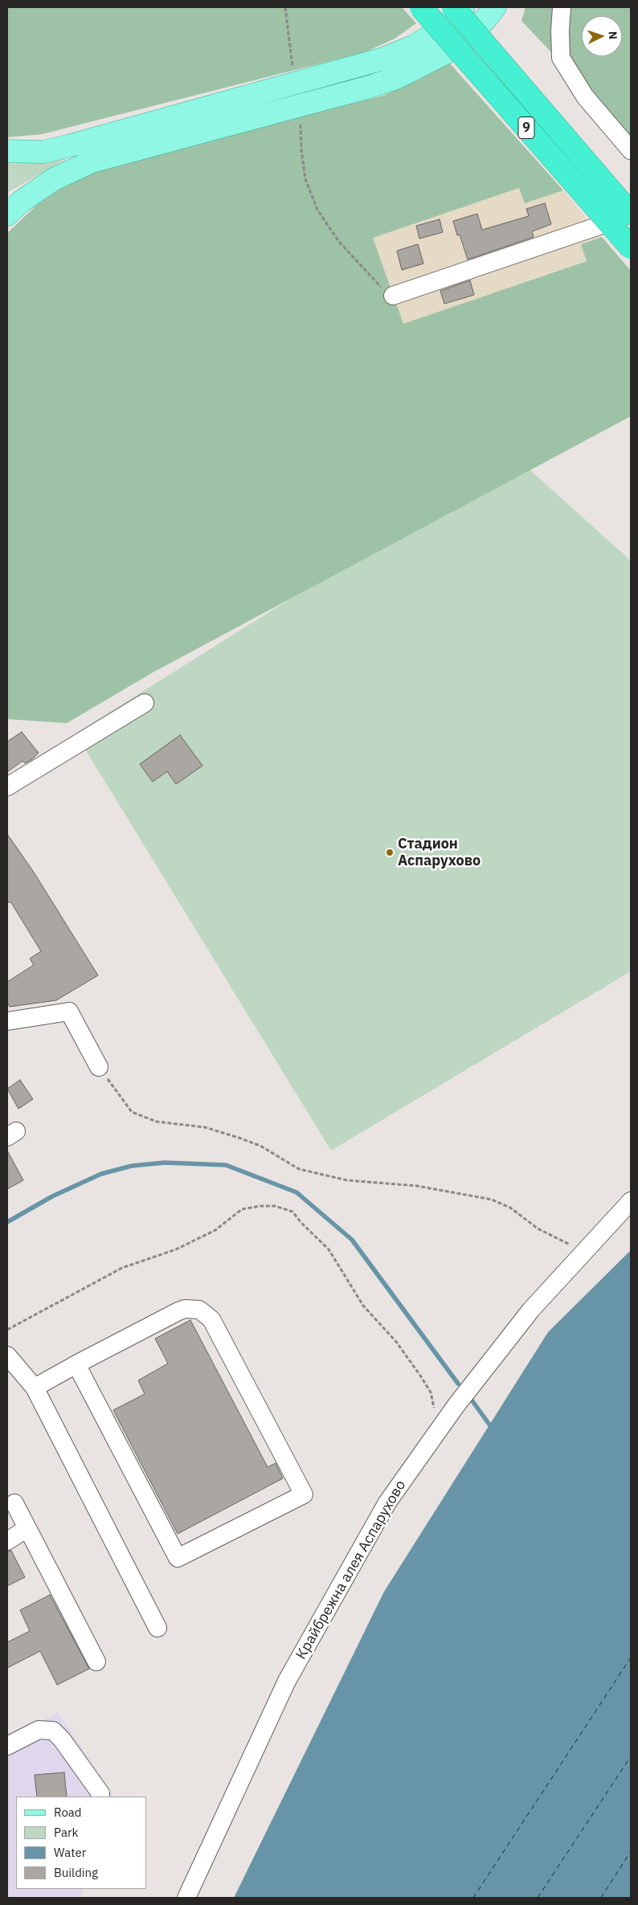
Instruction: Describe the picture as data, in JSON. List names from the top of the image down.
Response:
{
  "streets": {
    "highway": ["9"],
    "street": ["Крайбрежна алея Аспарухово"]
  },
  "places": ["Стадион Аспарухово"],
  "legend": [
    "Road",
    "Park",
    "Water",
    "Building"
  ],
  "north": "right"
}
